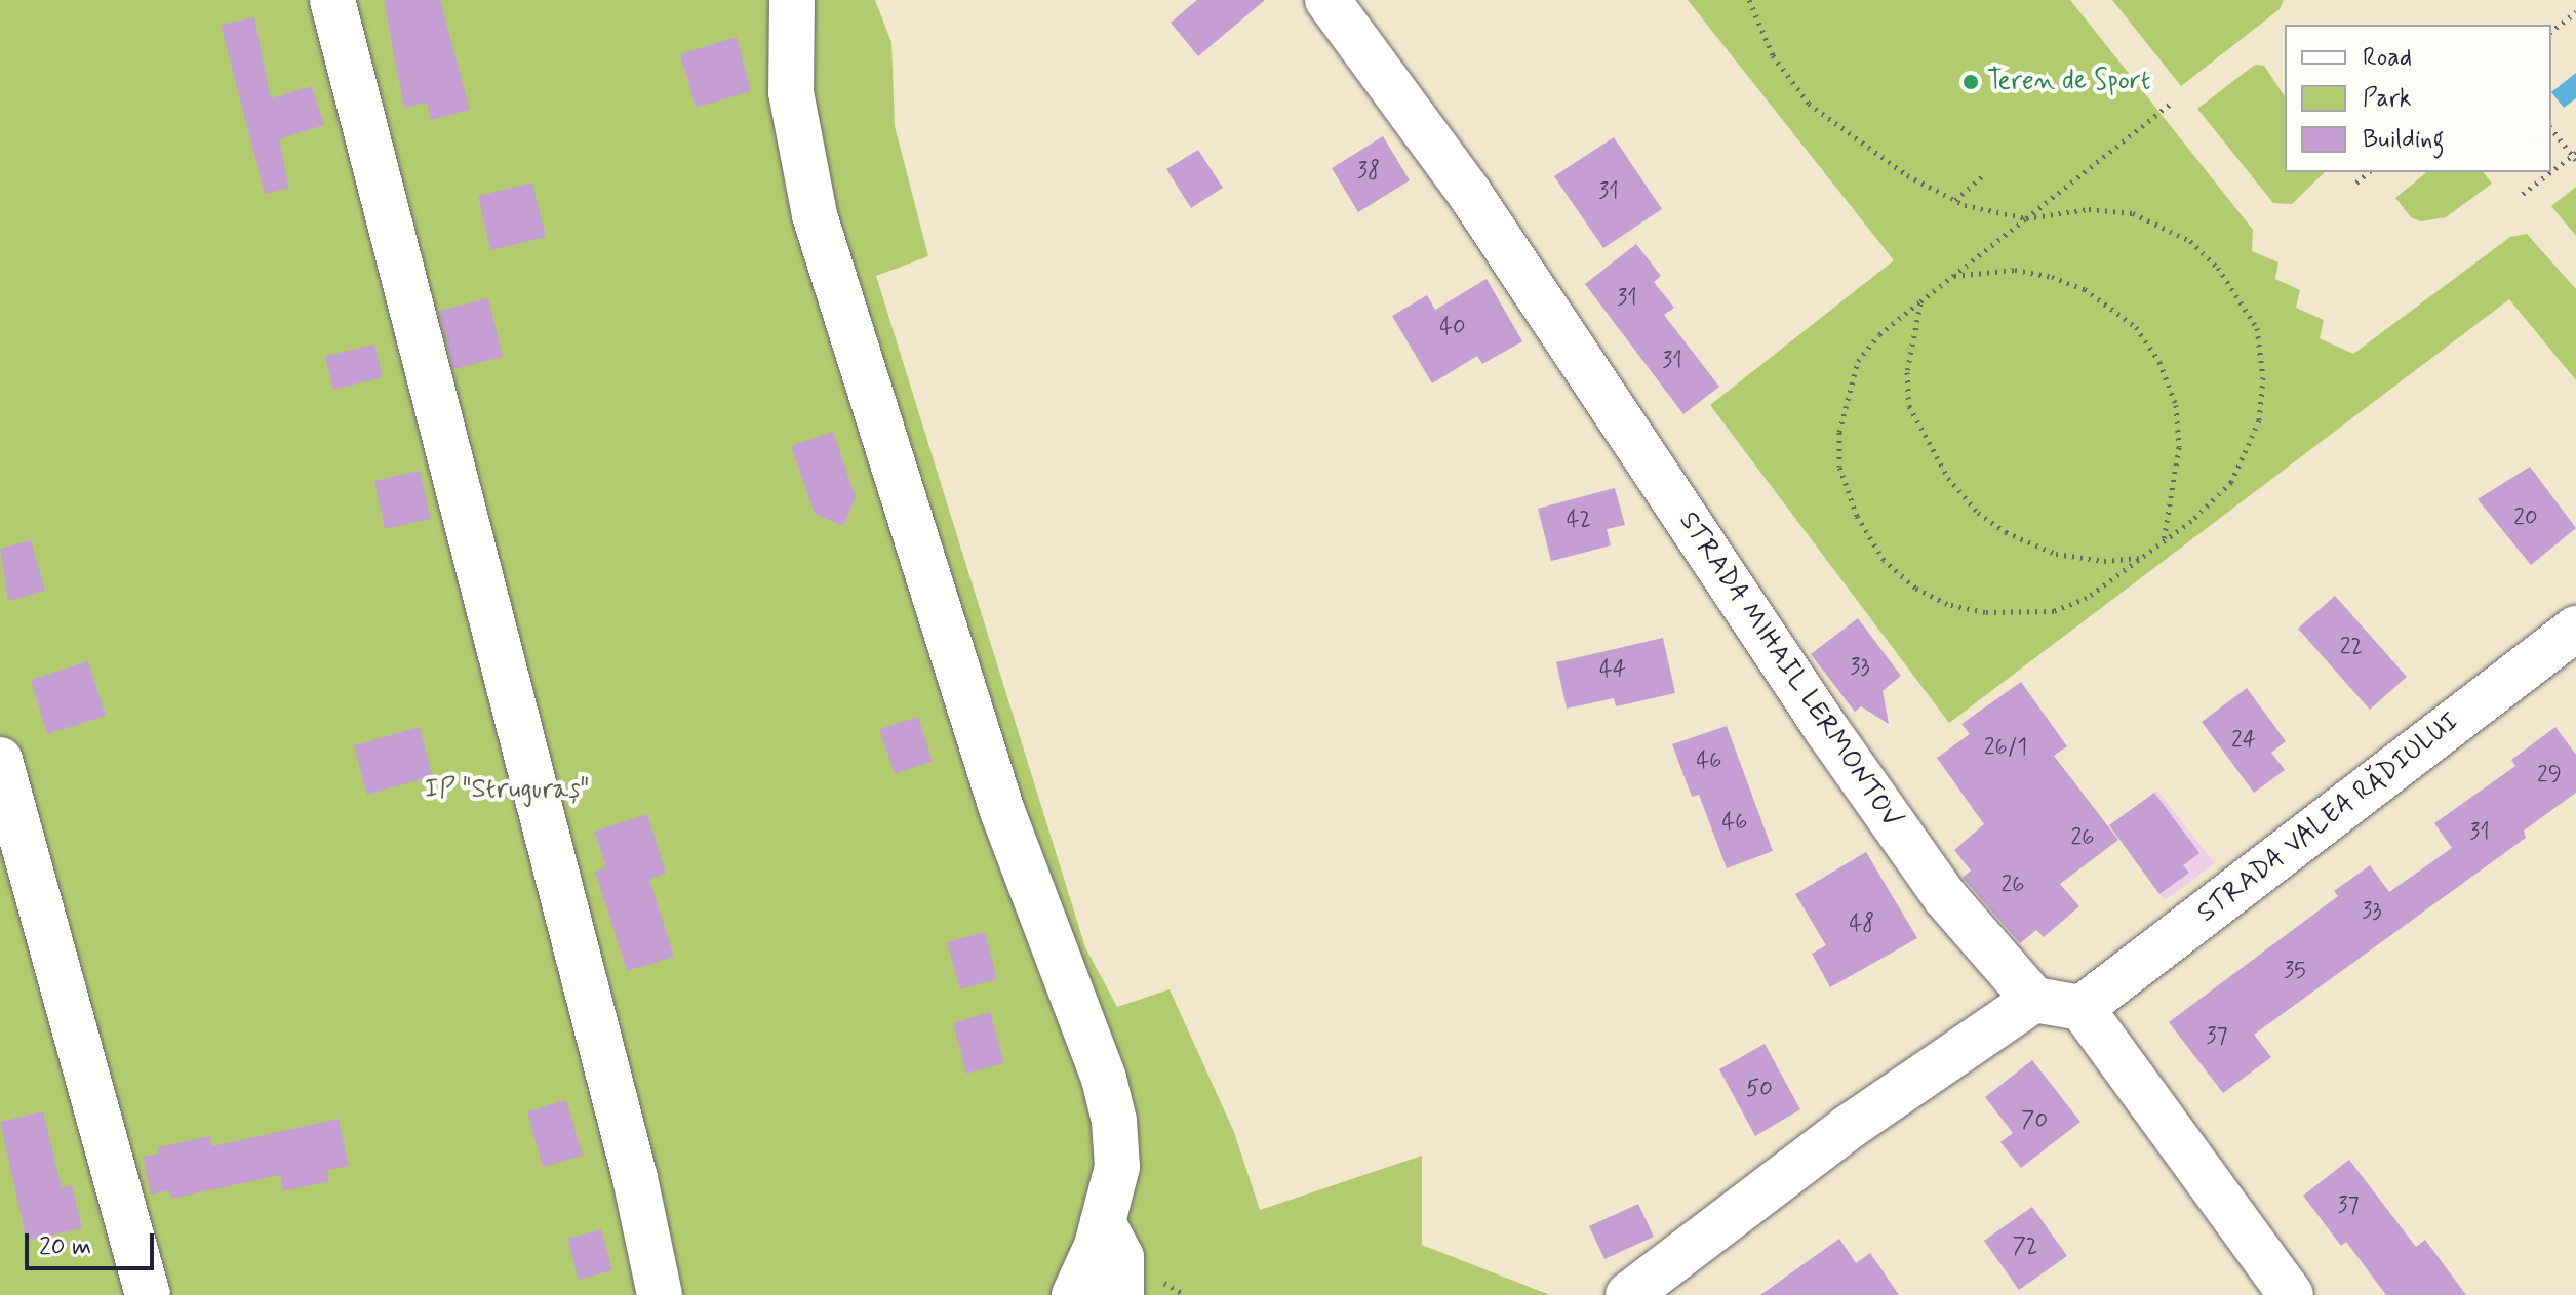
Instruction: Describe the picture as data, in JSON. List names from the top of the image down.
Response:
{
  "streets": {
    "street": ["STRADA MIHAIL LERMONTOV", "STRADA VALEA RĂDIULUI"]
  },
  "parks": ["IP \"Struguraș\""],
  "places": ["Teren de Sport"],
  "house_numbers": [
    "38",
    "31",
    "31",
    "40",
    "31",
    "20",
    "42",
    "22",
    "33",
    "44",
    "24",
    "26/1",
    "46",
    "29",
    "46",
    "31",
    "26",
    "26",
    "33",
    "48",
    "35",
    "37",
    "50",
    "70",
    "37",
    "72"
  ],
  "legend": ["Road", "Park", "Building"],
  "scale_bar": "20 m"
}
